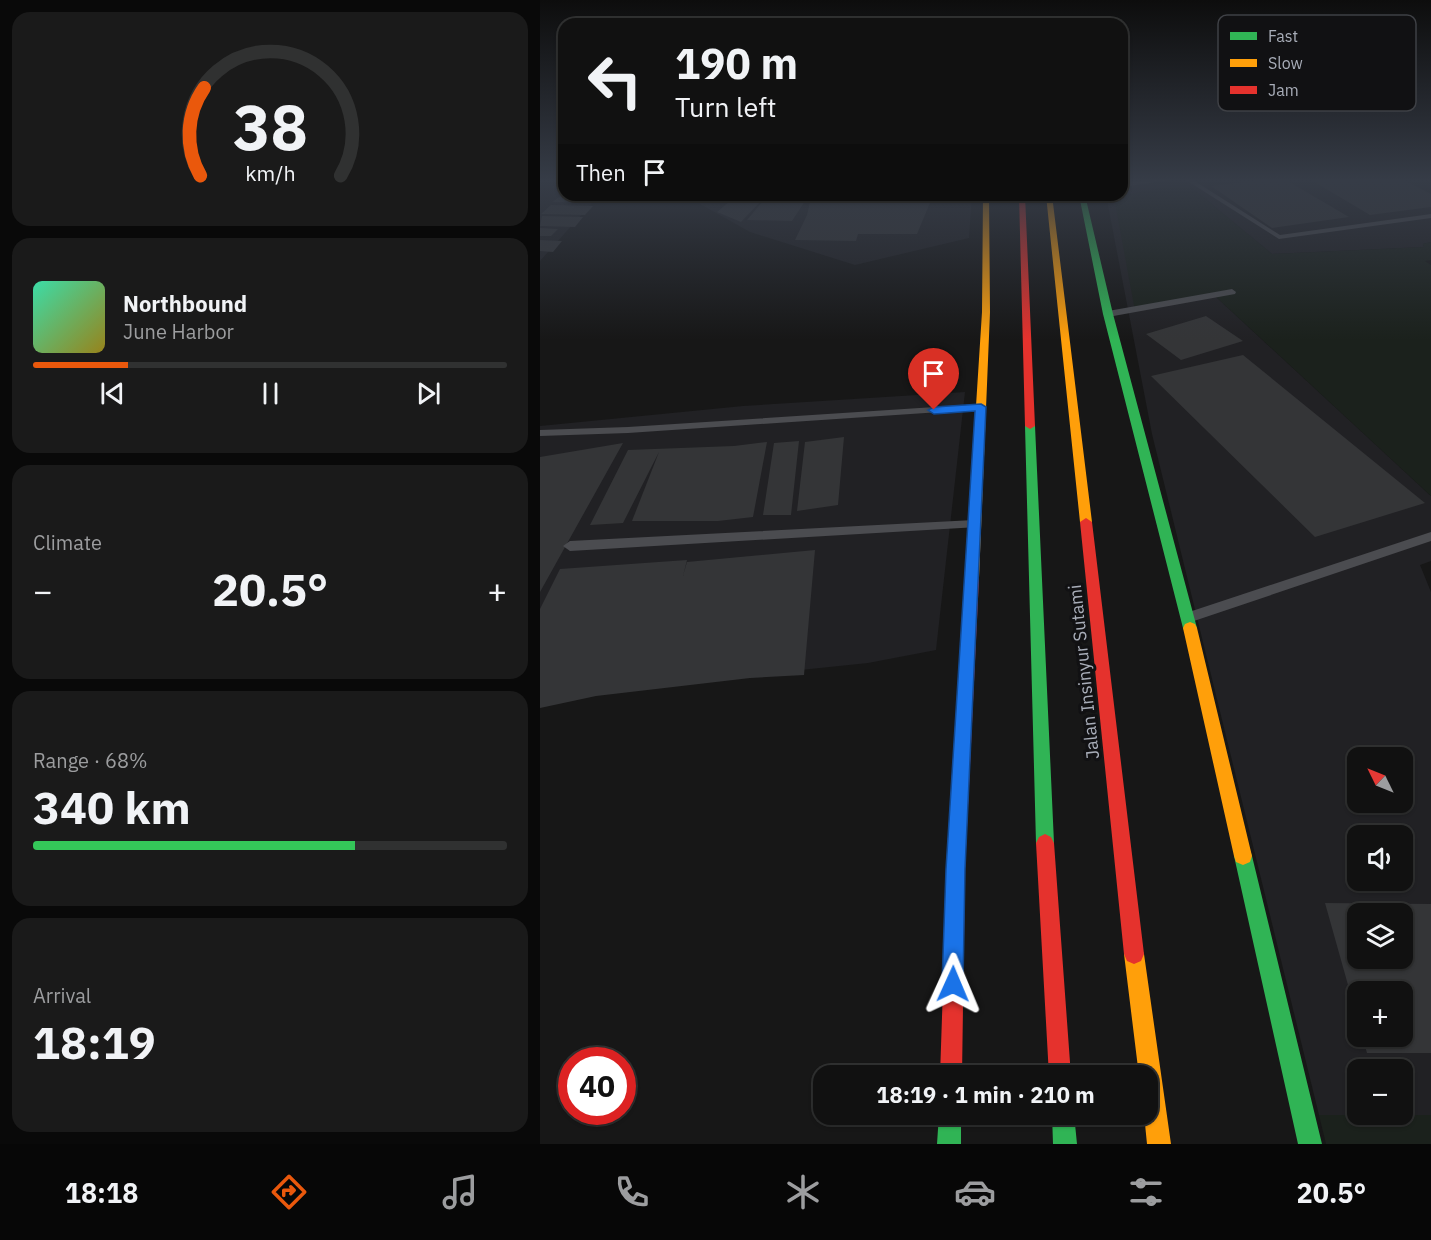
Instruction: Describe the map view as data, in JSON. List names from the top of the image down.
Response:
{
  "streets": {
    "main road": ["Jalan Insinyur Sutami"]
  },
  "legend": ["Fast", "Slow", "Jam"],
  "north": "top left",
  "page": {
    "turn": ["190 m", "Turn left"],
    "then": "Then",
    "song": ["Northbound", "June Harbor"],
    "tile": [
      "Climate",
      ["Range · 68%", "340 km"],
      ["Arrival", "18:19"]
    ],
    "heat": ["−", "20.5°", "+"],
    "map_buttons": ["+", "−"],
    "limit": "40",
    "trip": "18:19 · 1 min · 210 m",
    "tabs": ["18:18", "20.5°"],
    "gauge": ["38", "km/h"]
  }
}
